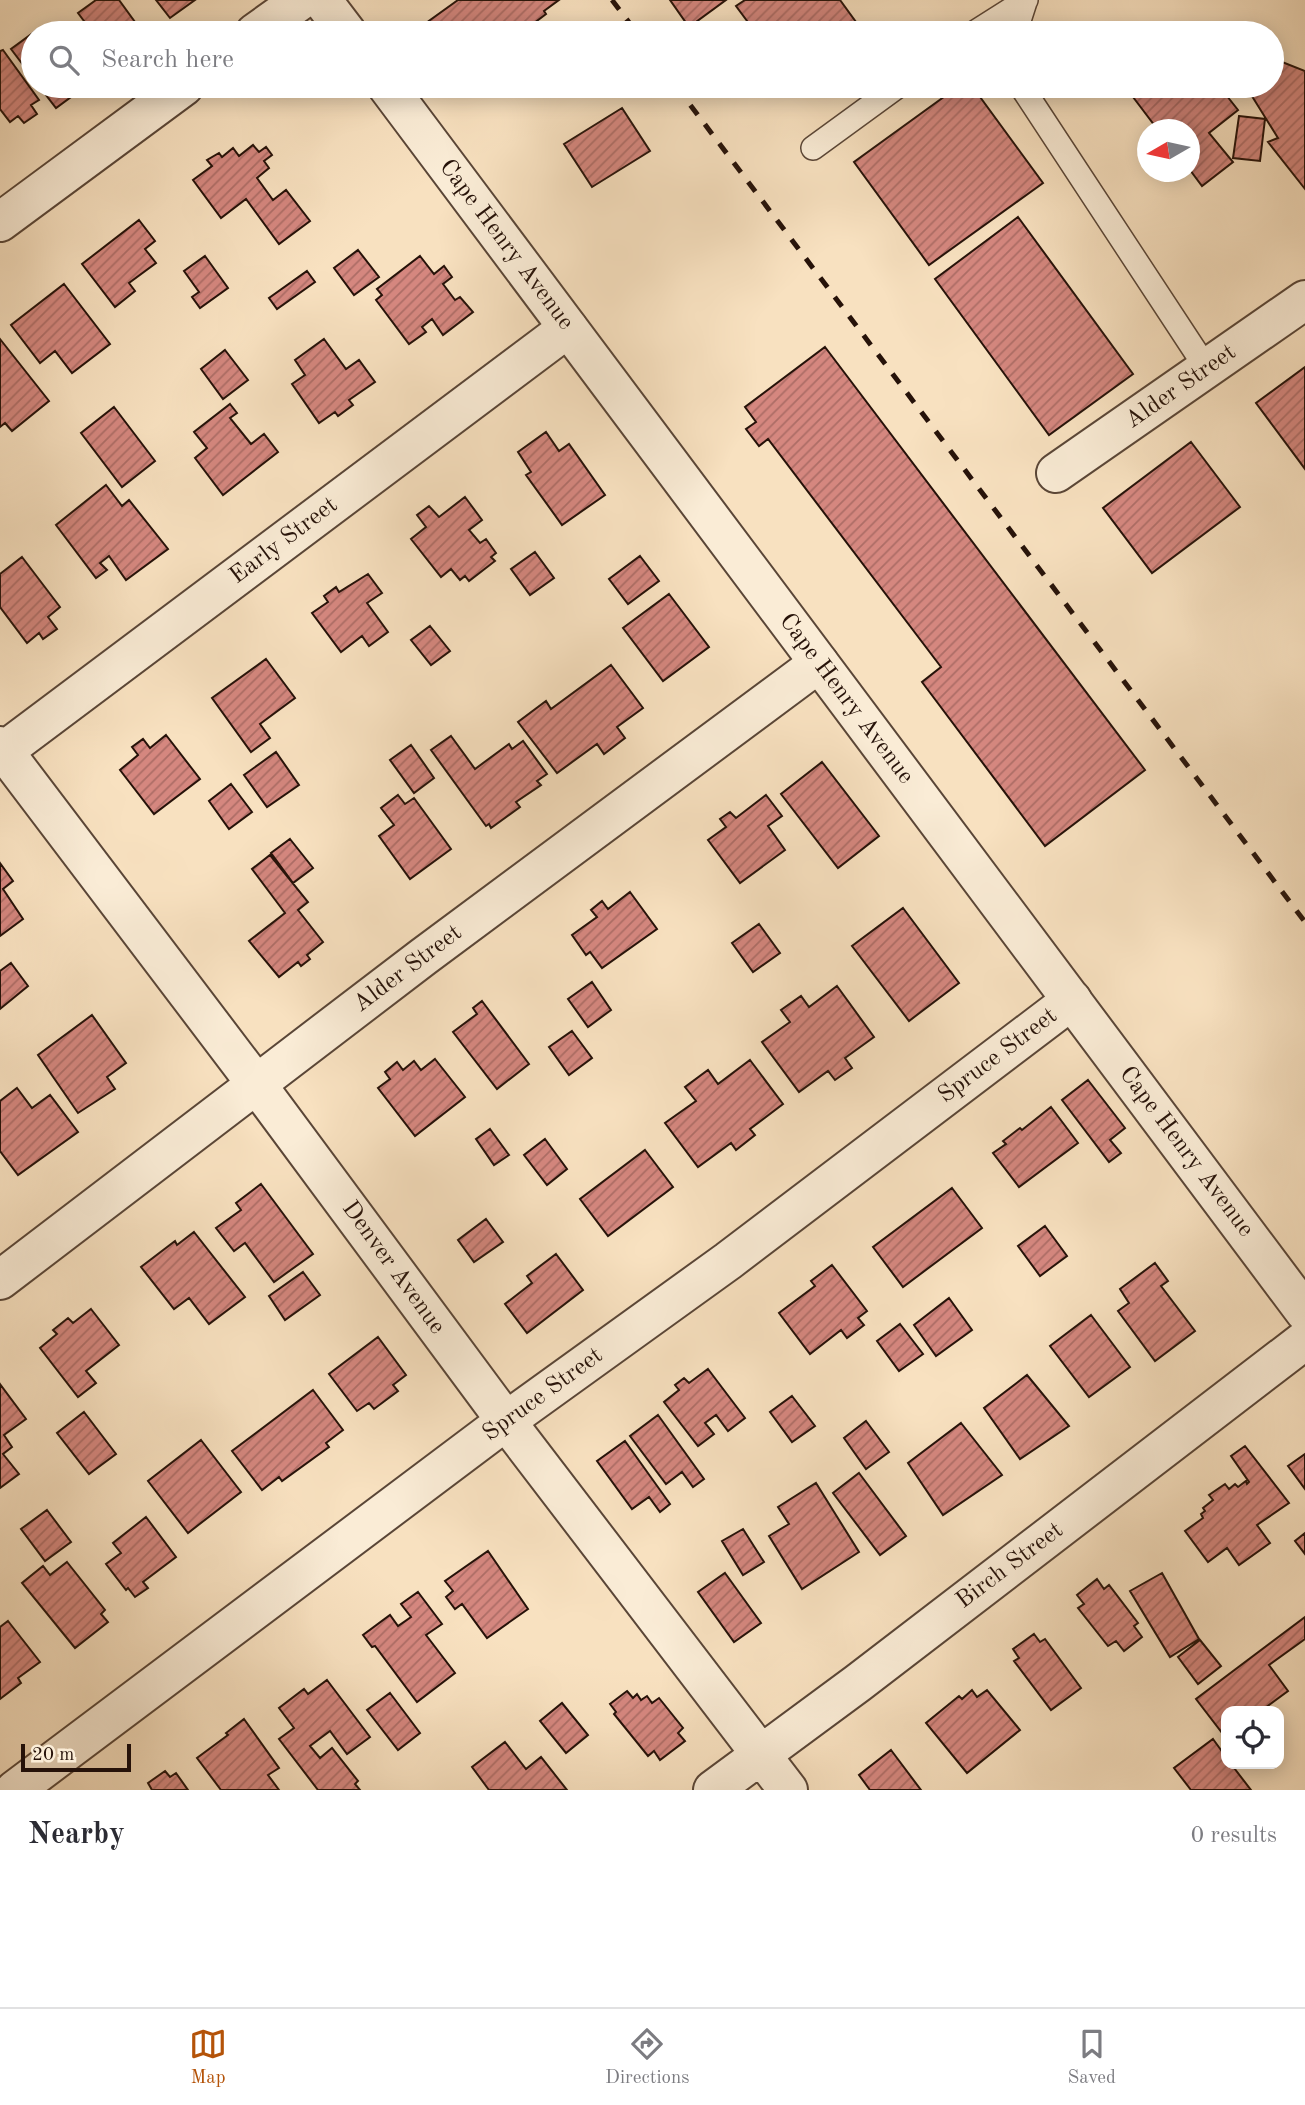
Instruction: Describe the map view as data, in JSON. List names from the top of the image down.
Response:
{
  "streets": {
    "street": [
      "Cape Henry Avenue",
      "Alder Street",
      "Early Street",
      "Spruce Street",
      "Denver Avenue",
      "Birch Street"
    ]
  },
  "crossings": [
    ["Cape Henry Avenue", "Alder Street"],
    ["Cape Henry Avenue", "Early Street"],
    ["Cape Henry Avenue", "Spruce Street"],
    ["Alder Street", "Denver Avenue"],
    ["Early Street", "Denver Avenue"],
    ["Spruce Street", "Denver Avenue"],
    ["Denver Avenue", "Birch Street"]
  ],
  "scale_bar": "20 m",
  "north": "left",
  "page": {
    "search": "Search here",
    "scale": "20 m",
    "heading": ["Nearby", "0 results"],
    "nav": ["Map", "Directions", "Saved"]
  }
}
